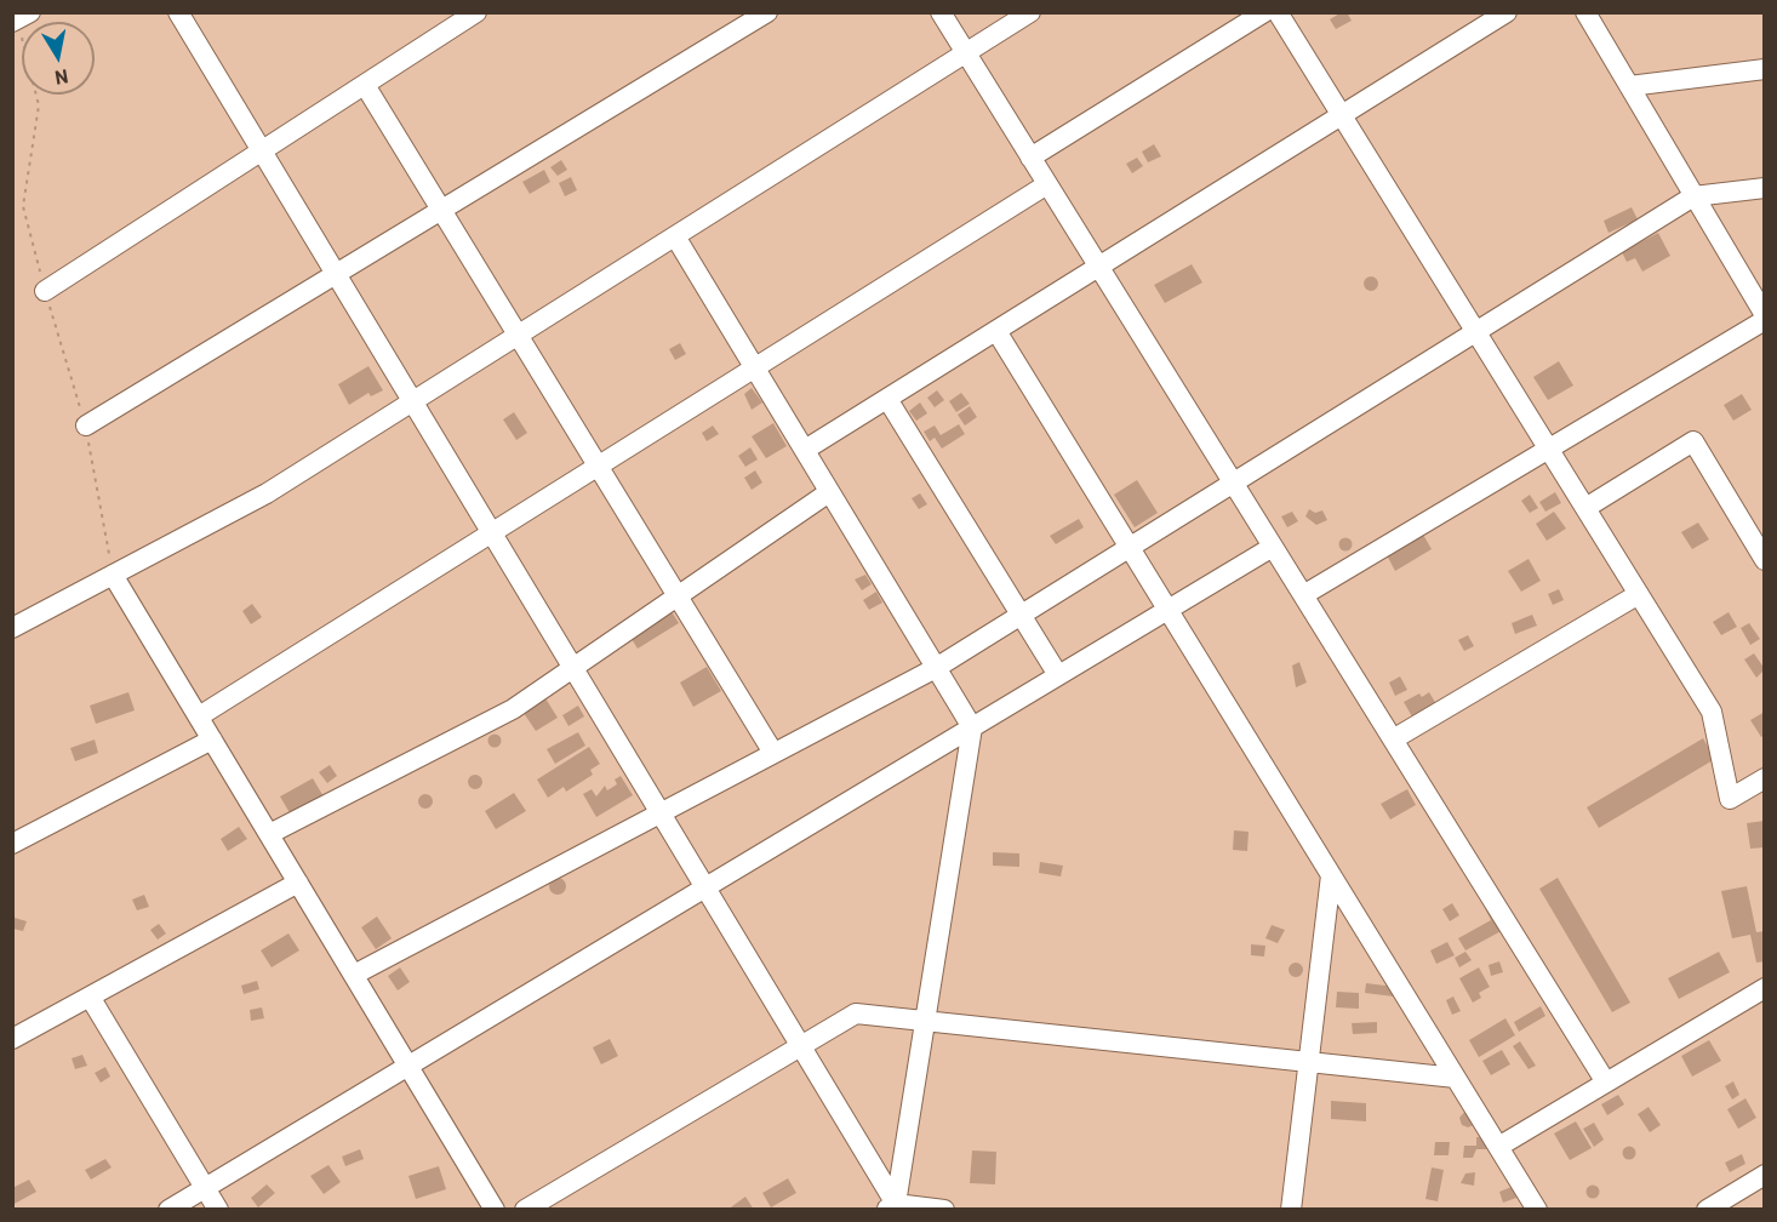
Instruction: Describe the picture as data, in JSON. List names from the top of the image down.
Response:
{
  "north": "bottom"
}
